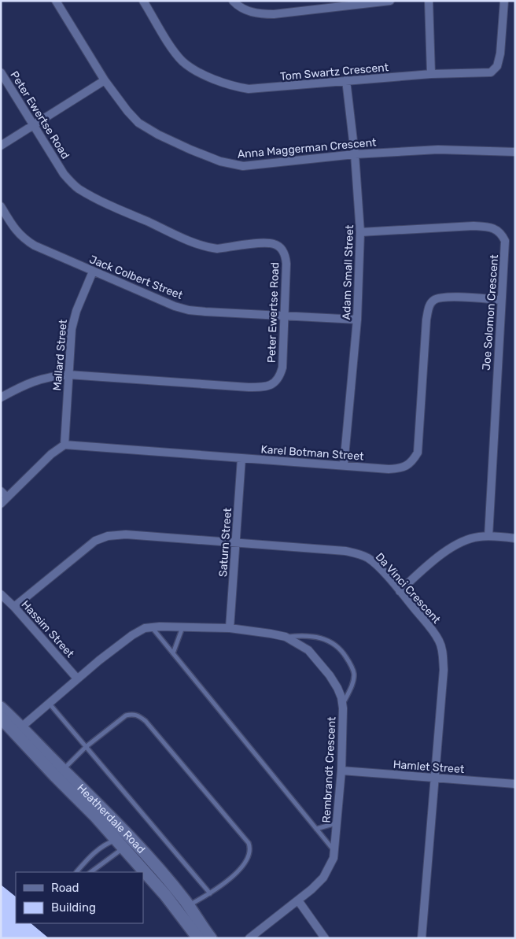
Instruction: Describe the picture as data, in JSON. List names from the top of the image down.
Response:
{
  "streets": {
    "street": [
      "Tom Swartz Crescent",
      "Peter Ewertse Road",
      "Anna Maggerman Crescent",
      "Adam Small Street",
      "Jack Colbert Street",
      "Joe Solomon Crescent",
      "Mallard Street",
      "Karel Botman Street",
      "Saturn Street",
      "Da Vinci Crescent",
      "Hassim Street",
      "Hamlet Street",
      "Rembrandt Crescent",
      "Heatherdale Road"
    ]
  },
  "crossings": [
    ["Tom Swartz Crescent", "Adam Small Street"],
    ["Peter Ewertse Road", "Jack Colbert Street"],
    ["Peter Ewertse Road", "Mallard Street"],
    ["Anna Maggerman Crescent", "Adam Small Street"],
    ["Adam Small Street", "Jack Colbert Street"],
    ["Adam Small Street", "Joe Solomon Crescent"],
    ["Adam Small Street", "Karel Botman Street"],
    ["Jack Colbert Street", "Mallard Street"],
    ["Joe Solomon Crescent", "Karel Botman Street"],
    ["Mallard Street", "Karel Botman Street"],
    ["Karel Botman Street", "Saturn Street"],
    ["Saturn Street", "Da Vinci Crescent"],
    ["Saturn Street", "Rembrandt Crescent"],
    ["Da Vinci Crescent", "Hassim Street"],
    ["Da Vinci Crescent", "Hamlet Street"],
    ["Hassim Street", "Rembrandt Crescent"],
    ["Hamlet Street", "Rembrandt Crescent"],
    ["Rembrandt Crescent", "Heatherdale Road"]
  ],
  "legend": ["Road", "Building"]
}
